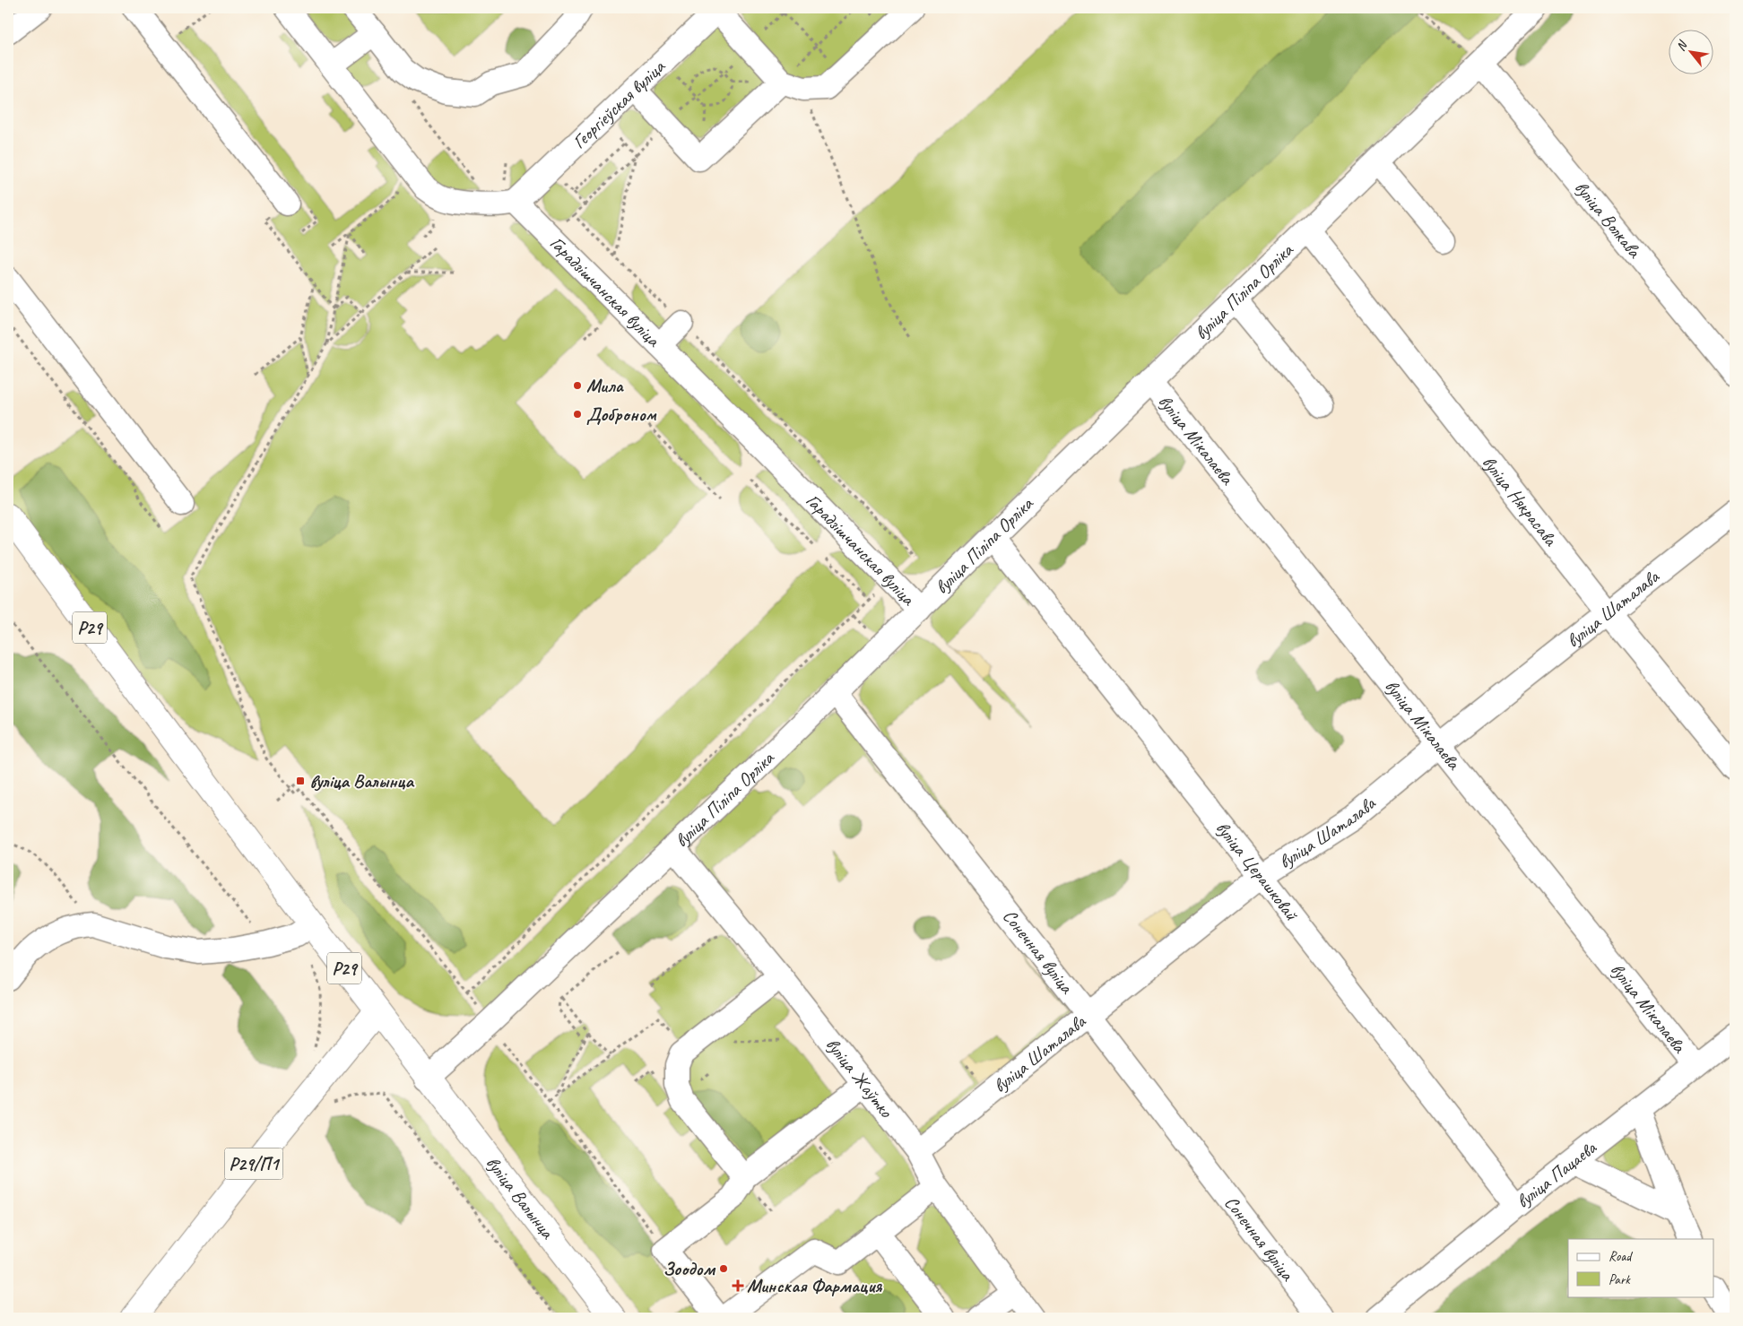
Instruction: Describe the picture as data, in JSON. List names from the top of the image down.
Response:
{
  "streets": {
    "main road": ["Р29", "Р29/П1", "вуліца Валынца"],
    "street": [
      "Георгіеўская вуліца",
      "вуліца Волкава",
      "Гарадзішчанская вуліца",
      "вуліца Піліпа Орліка",
      "вуліца Мікалаева",
      "вуліца Някрасава",
      "вуліца Шаталава",
      "вуліца Церашковай",
      "Сонечная вуліца",
      "вуліца Жаўтко",
      "вуліца Пацаева"
    ]
  },
  "crossings": [
    ["Георгіеўская вуліца", "Гарадзішчанская вуліца"],
    ["вуліца Волкава", "вуліца Піліпа Орліка"],
    ["Гарадзішчанская вуліца", "вуліца Піліпа Орліка"],
    ["вуліца Піліпа Орліка", "вуліца Мікалаева"],
    ["вуліца Піліпа Орліка", "вуліца Някрасава"],
    ["вуліца Піліпа Орліка", "Р29"],
    ["вуліца Піліпа Орліка", "вуліца Церашковай"],
    ["вуліца Піліпа Орліка", "Сонечная вуліца"],
    ["вуліца Піліпа Орліка", "вуліца Жаўтко"],
    ["вуліца Піліпа Орліка", "вуліца Валынца"],
    ["вуліца Мікалаева", "вуліца Шаталава"],
    ["вуліца Мікалаева", "вуліца Пацаева"],
    ["вуліца Някрасава", "вуліца Шаталава"],
    ["вуліца Шаталава", "вуліца Церашковай"],
    ["вуліца Шаталава", "Сонечная вуліца"],
    ["вуліца Шаталава", "вуліца Жаўтко"],
    ["Р29", "Р29/П1"],
    ["Р29", "вуліца Валынца"],
    ["вуліца Церашковай", "вуліца Пацаева"]
  ],
  "places": {
    "other": ["Мила", "Доброном", "Зоодом"],
    "transit": ["вуліца Валынца"],
    "health": ["Минская Фармация"]
  },
  "legend": ["Road", "Park"],
  "north": "top left"
}
